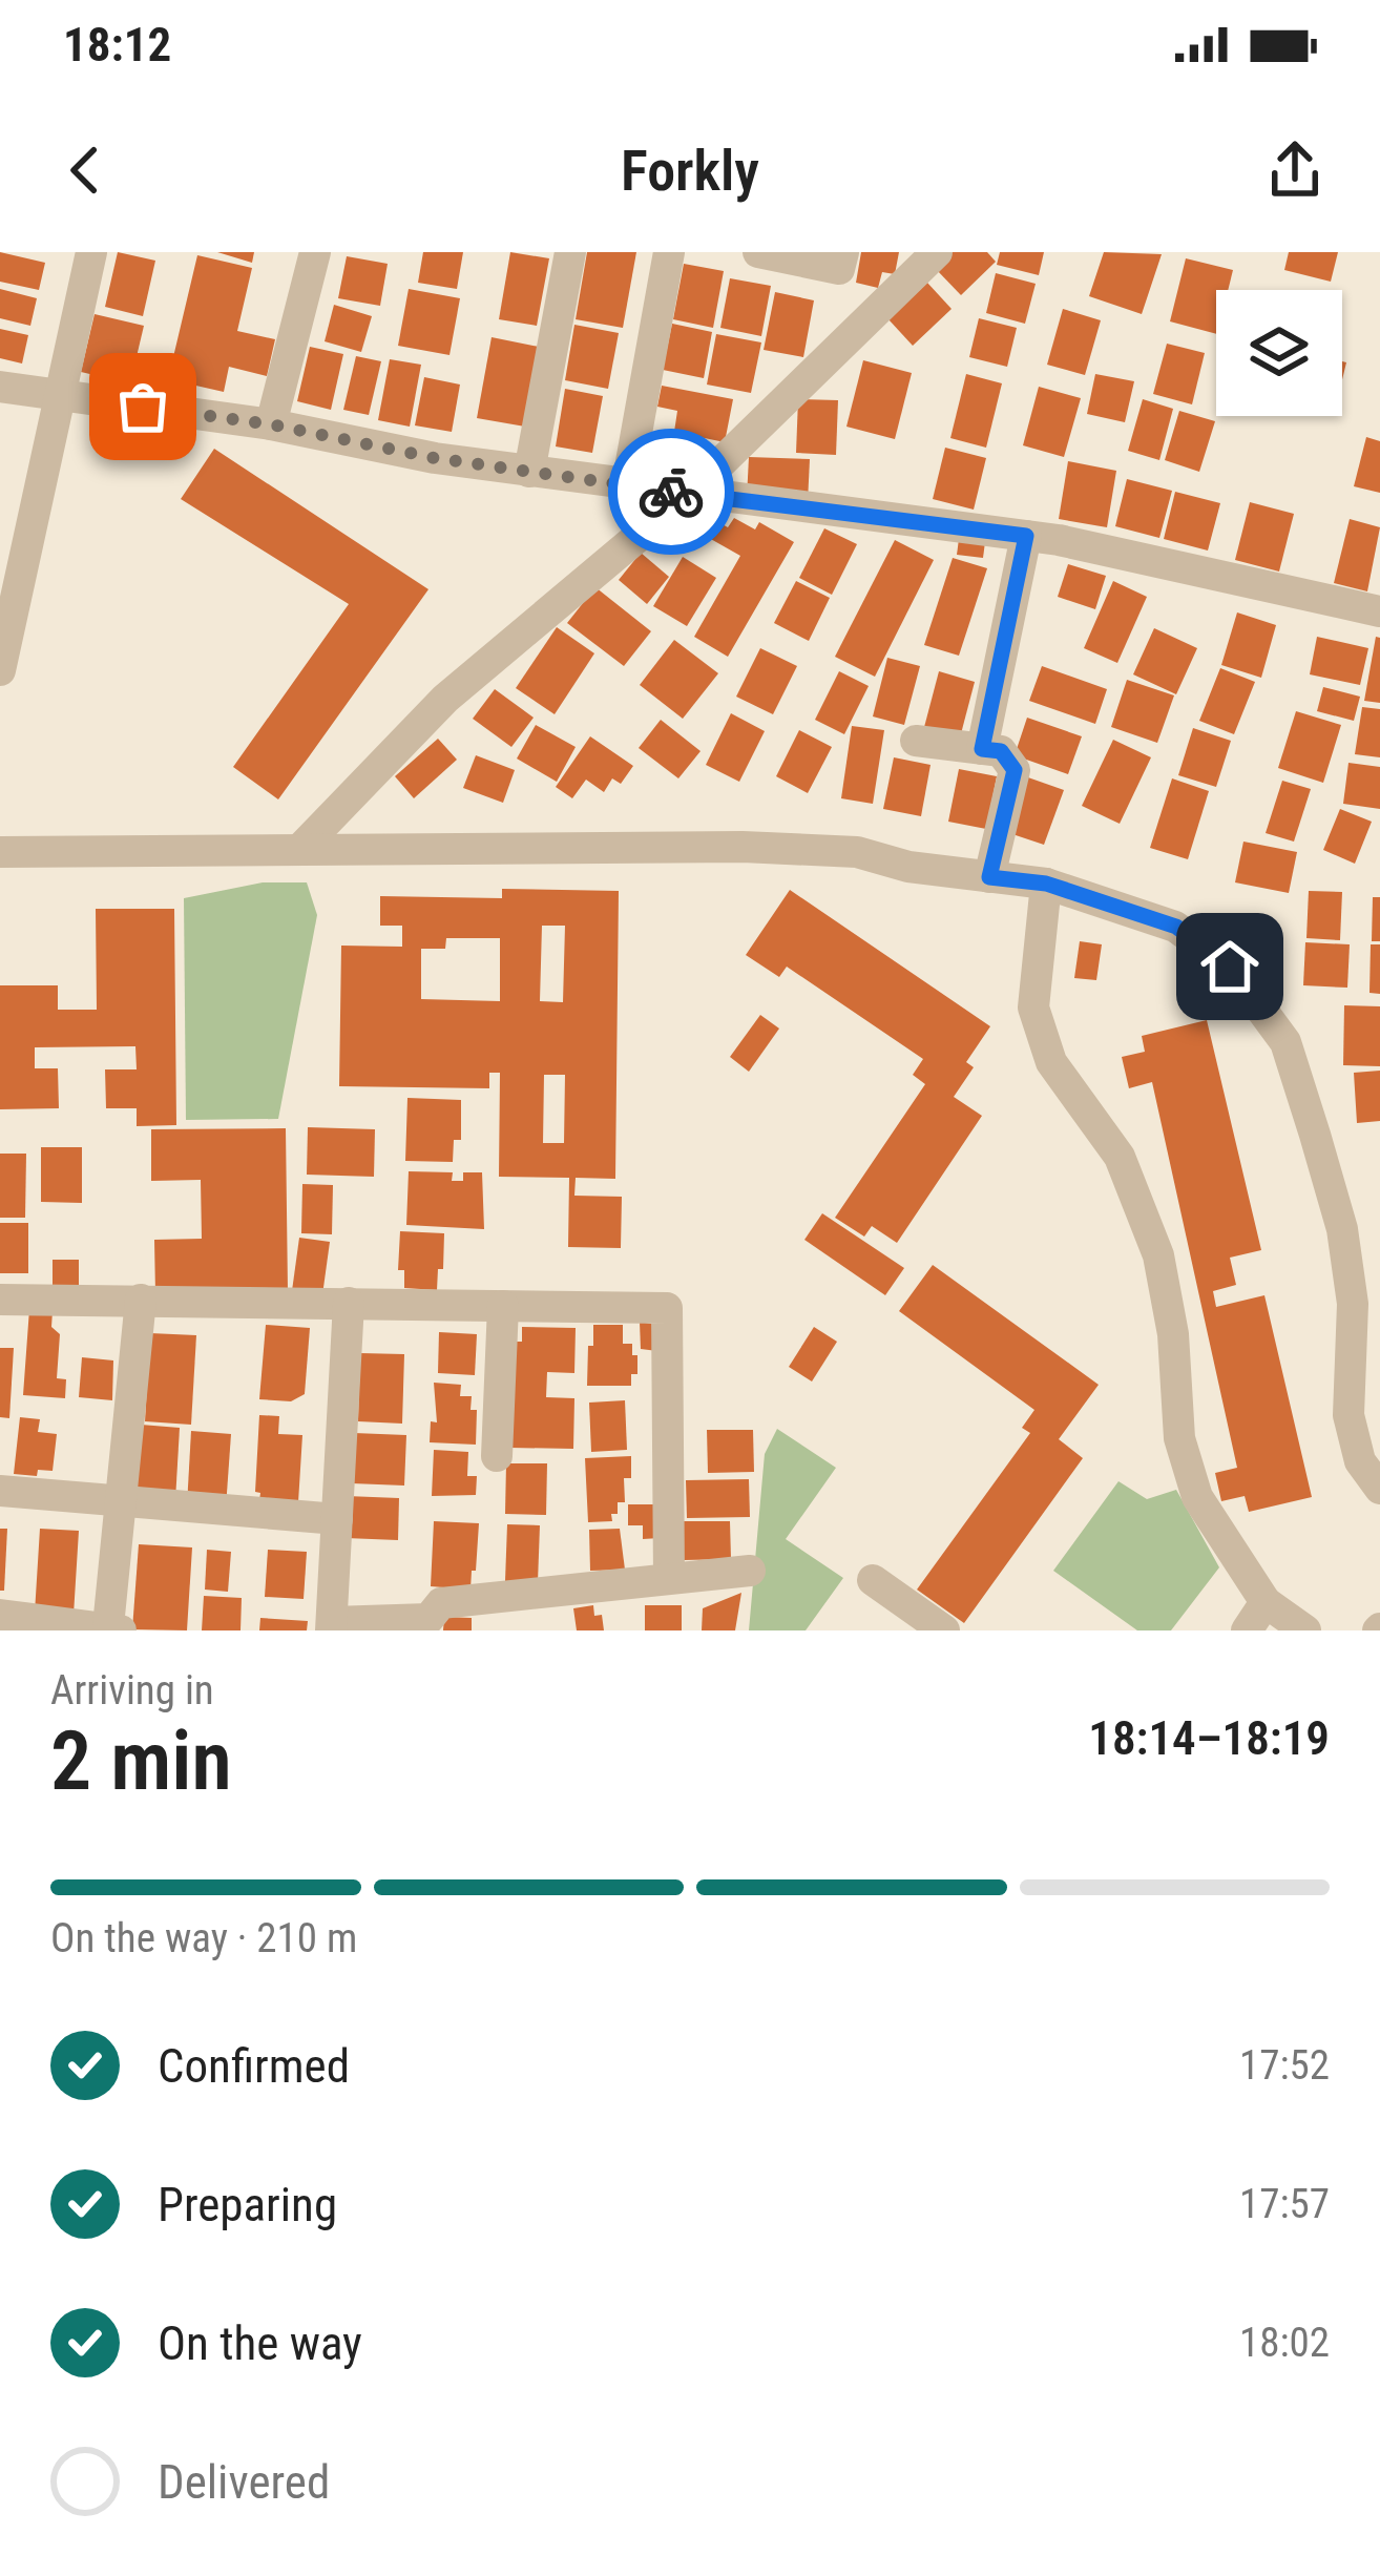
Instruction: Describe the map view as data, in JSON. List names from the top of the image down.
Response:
{
  "page": {
    "status": "18:12",
    "header": "Forkly",
    "heading": ["2 min", "Arriving in", "18:14–18:19"],
    "bar": "On the way · 210 m",
    "list": [
      ["Confirmed", "17:52"],
      ["Preparing", "17:57"],
      ["On the way", "18:02"],
      "Delivered"
    ]
  }
}
